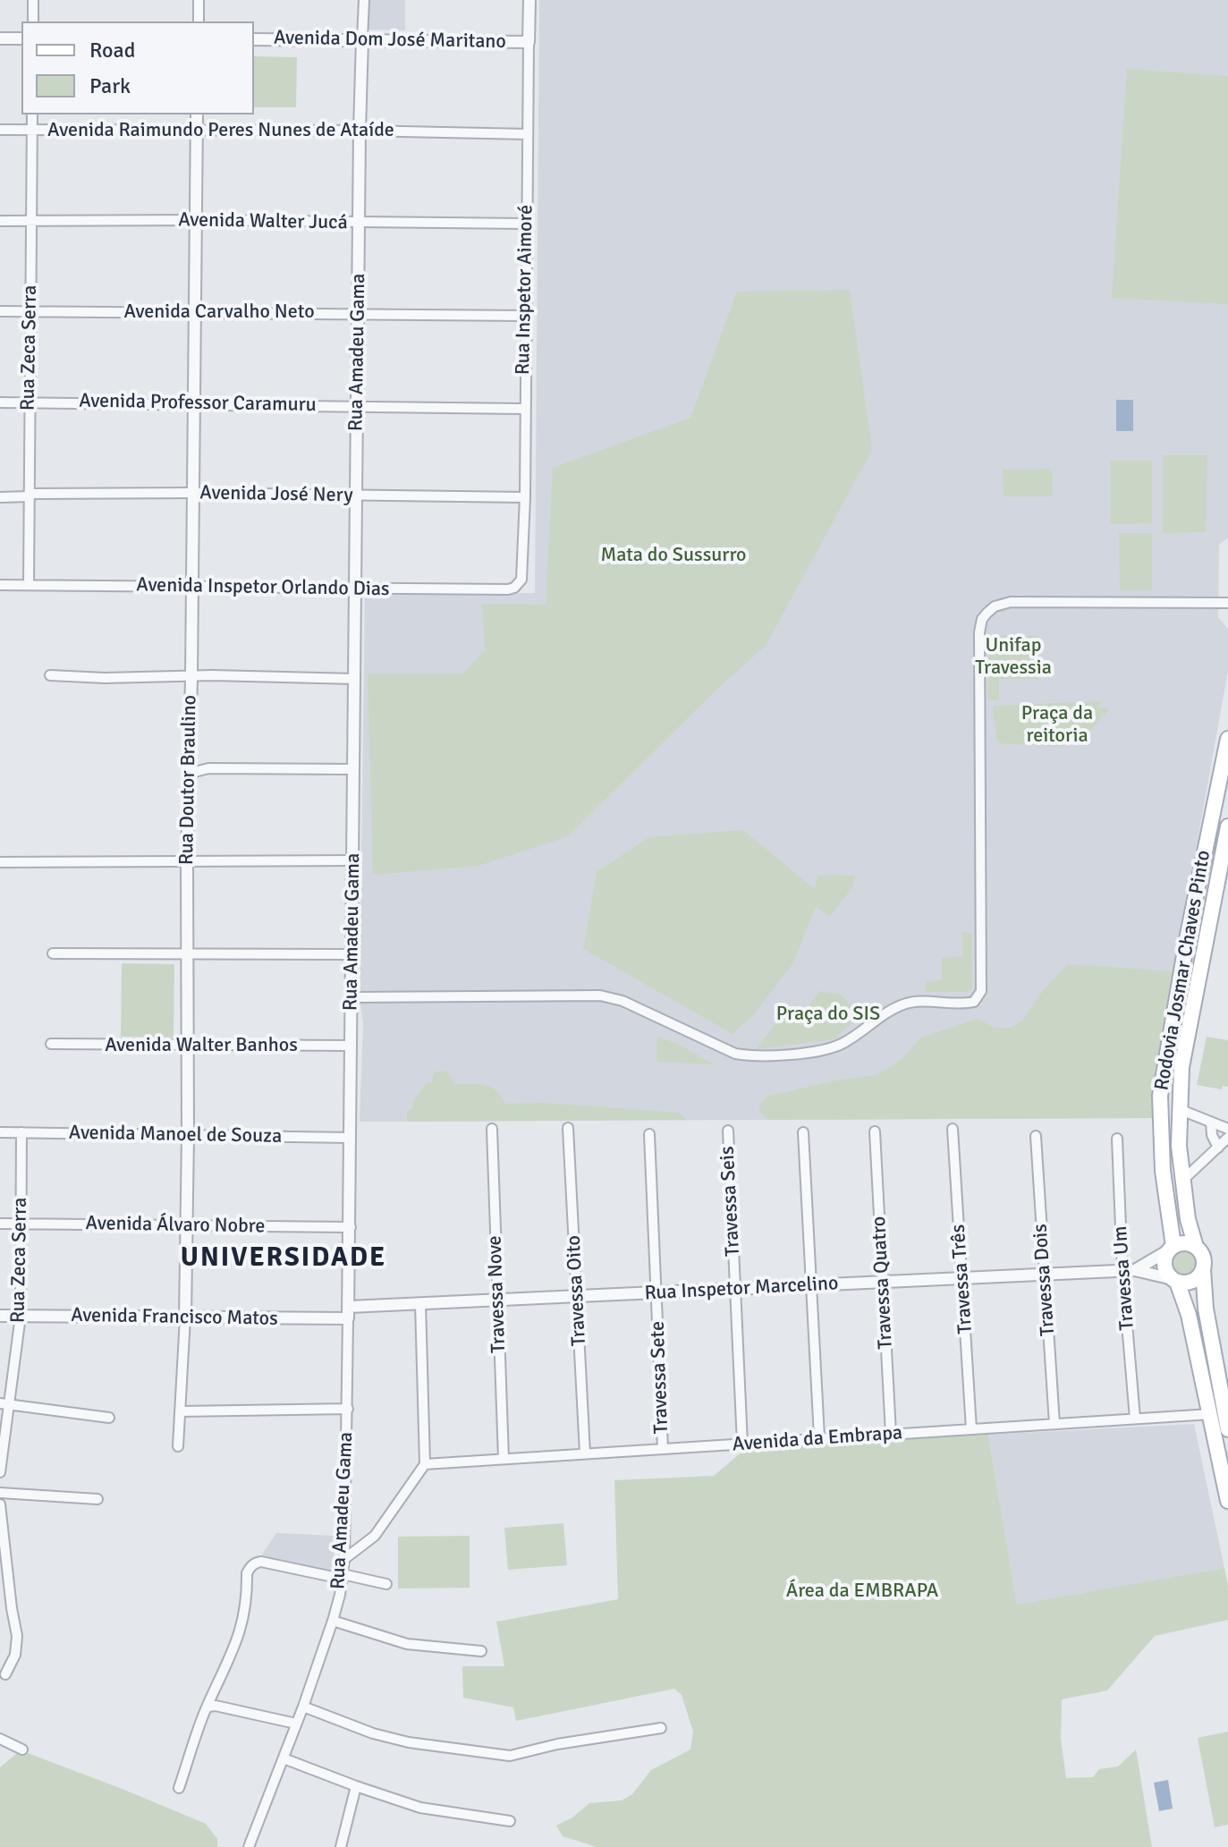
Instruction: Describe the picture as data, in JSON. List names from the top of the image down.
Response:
{
  "streets": {
    "main road": ["Rodovia Josmar Chaves Pinto"],
    "street": [
      "Avenida Dom José Maritano",
      "Avenida Raimundo Peres Nunes de Ataíde",
      "Avenida Walter Jucá",
      "Rua Inspetor Aimoré",
      "Avenida Carvalho Neto",
      "Rua Zeca Serra",
      "Rua Amadeu Gama",
      "Avenida Professor Caramuru",
      "Avenida José Nery",
      "Avenida Inspetor Orlando Dias",
      "Rua Doutor Braulino",
      "Avenida Walter Banhos",
      "Avenida Manoel de Souza",
      "Travessa Seis",
      "Avenida Álvaro Nobre",
      "Travessa Um",
      "Travessa Três",
      "Travessa Dois",
      "Travessa Quatro",
      "Rua Inspetor Marcelino",
      "Travessa Oito",
      "Travessa Nove",
      "Avenida Francisco Matos",
      "Travessa Sete",
      "Avenida da Embrapa"
    ]
  },
  "crossings": [
    ["Avenida Dom José Maritano", "Rua Inspetor Aimoré"],
    ["Avenida Dom José Maritano", "Rua Amadeu Gama"],
    ["Avenida Raimundo Peres Nunes de Ataíde", "Rua Inspetor Aimoré"],
    ["Avenida Raimundo Peres Nunes de Ataíde", "Rua Zeca Serra"],
    ["Avenida Raimundo Peres Nunes de Ataíde", "Rua Amadeu Gama"],
    ["Avenida Raimundo Peres Nunes de Ataíde", "Rua Doutor Braulino"],
    ["Avenida Walter Jucá", "Rua Inspetor Aimoré"],
    ["Avenida Walter Jucá", "Rua Zeca Serra"],
    ["Avenida Walter Jucá", "Rua Amadeu Gama"],
    ["Avenida Walter Jucá", "Rua Doutor Braulino"],
    ["Rua Inspetor Aimoré", "Avenida Carvalho Neto"],
    ["Rua Inspetor Aimoré", "Avenida Professor Caramuru"],
    ["Rua Inspetor Aimoré", "Avenida José Nery"],
    ["Rua Inspetor Aimoré", "Avenida Inspetor Orlando Dias"],
    ["Avenida Carvalho Neto", "Rua Zeca Serra"],
    ["Avenida Carvalho Neto", "Rua Amadeu Gama"],
    ["Avenida Carvalho Neto", "Rua Doutor Braulino"],
    ["Rua Zeca Serra", "Avenida Professor Caramuru"],
    ["Rua Zeca Serra", "Avenida José Nery"],
    ["Rua Zeca Serra", "Avenida Inspetor Orlando Dias"],
    ["Rua Zeca Serra", "Avenida Manoel de Souza"],
    ["Rua Zeca Serra", "Avenida Álvaro Nobre"],
    ["Rua Zeca Serra", "Avenida Francisco Matos"],
    ["Rua Amadeu Gama", "Avenida Professor Caramuru"],
    ["Rua Amadeu Gama", "Avenida José Nery"],
    ["Rua Amadeu Gama", "Avenida Inspetor Orlando Dias"],
    ["Rua Amadeu Gama", "Avenida Walter Banhos"],
    ["Rua Amadeu Gama", "Avenida Manoel de Souza"],
    ["Rua Amadeu Gama", "Avenida Álvaro Nobre"],
    ["Rua Amadeu Gama", "Rua Inspetor Marcelino"],
    ["Rua Amadeu Gama", "Avenida Francisco Matos"],
    ["Avenida Professor Caramuru", "Rua Doutor Braulino"],
    ["Avenida José Nery", "Rua Doutor Braulino"],
    ["Avenida Inspetor Orlando Dias", "Rua Doutor Braulino"],
    ["Rua Doutor Braulino", "Avenida Walter Banhos"],
    ["Rua Doutor Braulino", "Avenida Manoel de Souza"],
    ["Rua Doutor Braulino", "Avenida Álvaro Nobre"],
    ["Rua Doutor Braulino", "Avenida Francisco Matos"],
    ["Rodovia Josmar Chaves Pinto", "Rua Inspetor Marcelino"],
    ["Rodovia Josmar Chaves Pinto", "Avenida da Embrapa"],
    ["Travessa Seis", "Rua Inspetor Marcelino"],
    ["Travessa Seis", "Avenida da Embrapa"],
    ["Travessa Um", "Rua Inspetor Marcelino"],
    ["Travessa Um", "Avenida da Embrapa"],
    ["Travessa Três", "Rua Inspetor Marcelino"],
    ["Travessa Três", "Avenida da Embrapa"],
    ["Travessa Dois", "Rua Inspetor Marcelino"],
    ["Travessa Dois", "Avenida da Embrapa"],
    ["Travessa Quatro", "Rua Inspetor Marcelino"],
    ["Travessa Quatro", "Avenida da Embrapa"],
    ["Rua Inspetor Marcelino", "Travessa Oito"],
    ["Rua Inspetor Marcelino", "Travessa Nove"],
    ["Rua Inspetor Marcelino", "Avenida Francisco Matos"],
    ["Rua Inspetor Marcelino", "Travessa Sete"],
    ["Travessa Oito", "Avenida da Embrapa"],
    ["Travessa Nove", "Avenida da Embrapa"],
    ["Travessa Sete", "Avenida da Embrapa"]
  ],
  "districts": ["UNIVERSIDADE"],
  "parks": [
    "Mata do Sussurro",
    "Unifap Travessia",
    "Praça da reitoria",
    "Praça do SIS",
    "Área da EMBRAPA"
  ],
  "legend": ["Road", "Park"]
}
